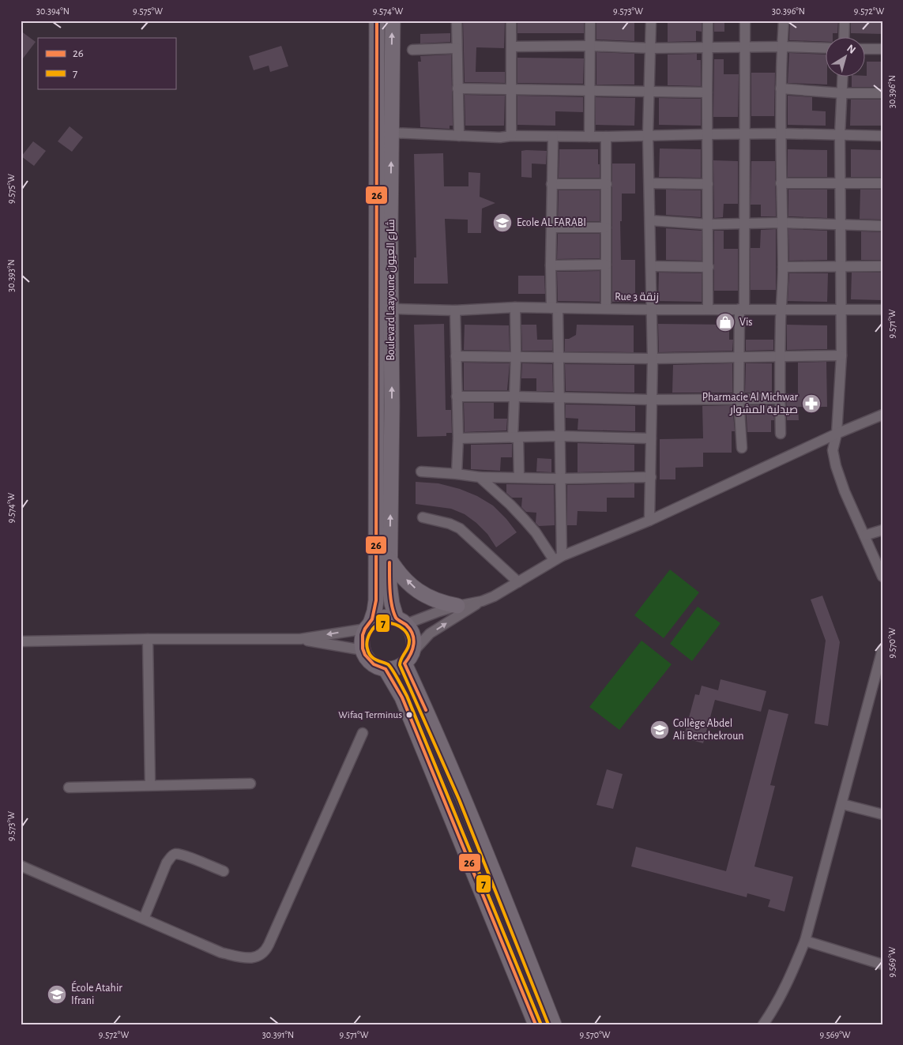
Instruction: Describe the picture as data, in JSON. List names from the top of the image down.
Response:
{
  "streets": {
    "street": ["Boulevard Laayoune شارع العيون", "Rue 3 زنقة"]
  },
  "crossings": [
    ["Boulevard Laayoune شارع العيون", "Rue 3 زنقة"]
  ],
  "places": {
    "school or university": ["Ecole AL FARABI", "Collège Abdel Ali Benchekroun", "École Atahir Ifrani"],
    "shop": ["Vis"],
    "pharmacy": ["Pharmacie Al Michwar صيدلية المشوار"],
    "other": ["Wifaq Terminus"]
  },
  "lines": ["transit line 26", "transit line 7"],
  "legend": ["26", "7"],
  "north": "top right",
  "coordinates": [
    "30.394°N",
    "9.575°W",
    "9.574°W",
    "9.573°W",
    "30.396°N",
    "9.572°W",
    "30.393°N",
    "9.571°W",
    "9.570°W",
    "9.569°W",
    "30.391°N"
  ]
}
